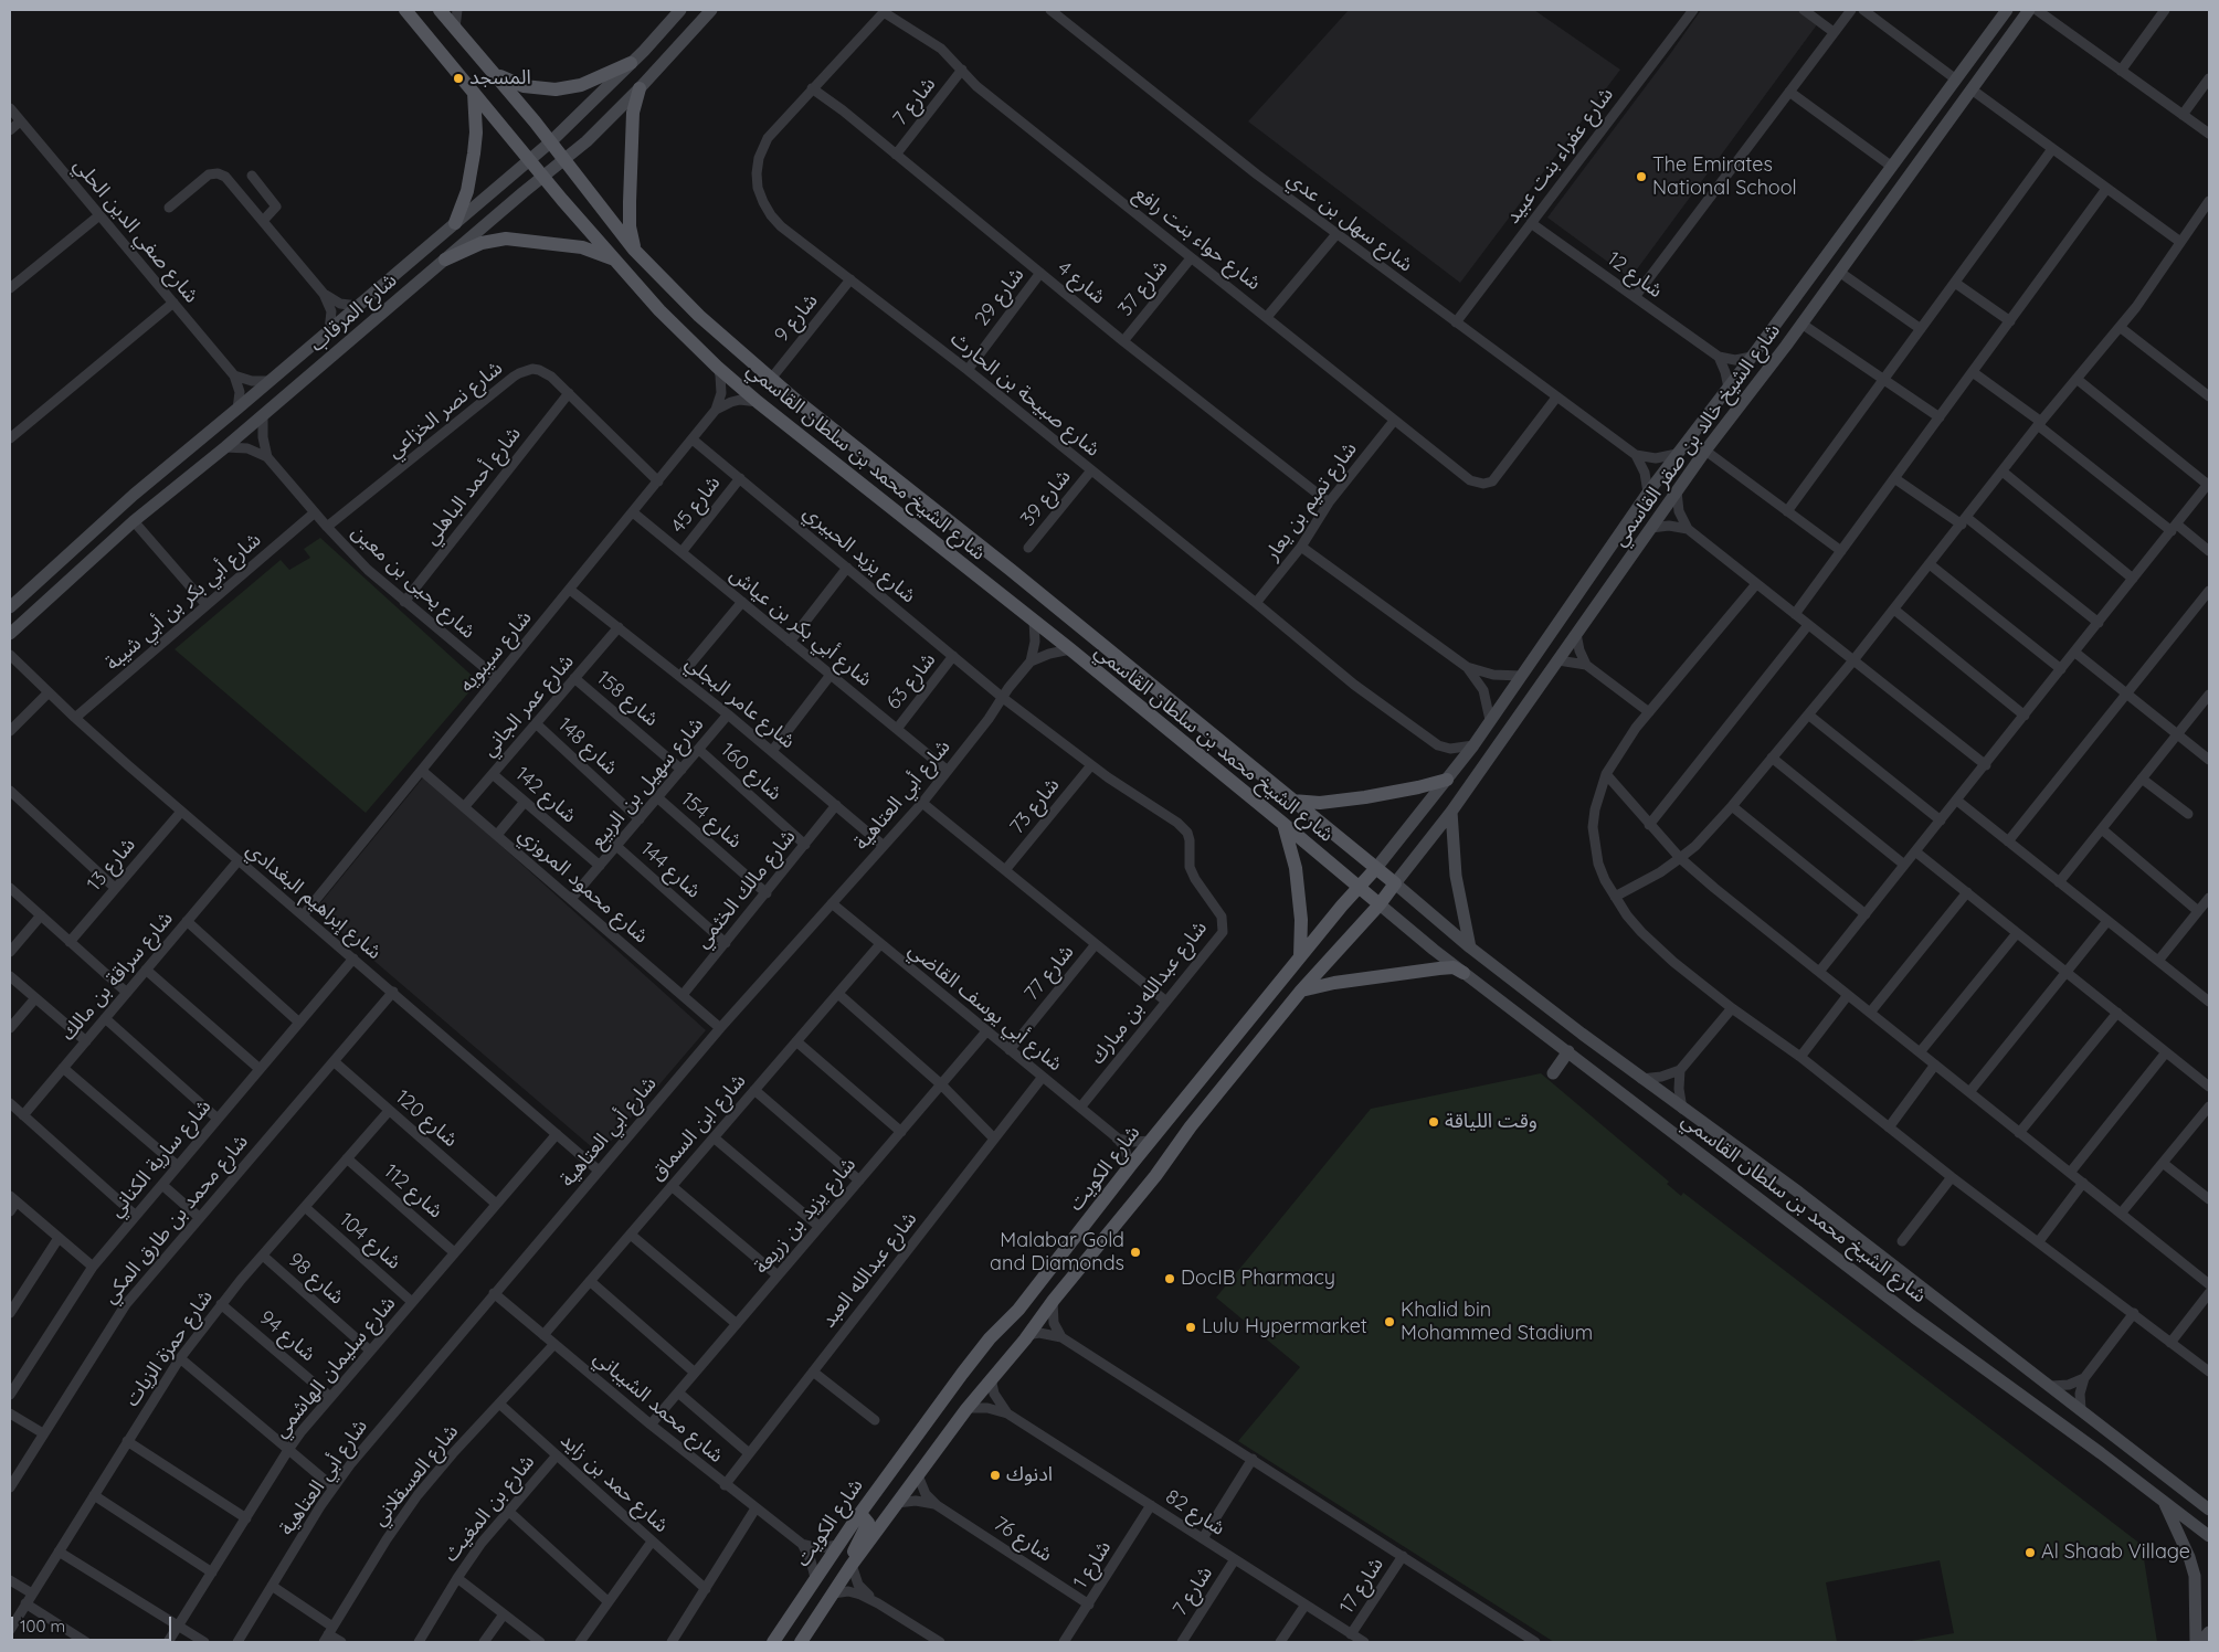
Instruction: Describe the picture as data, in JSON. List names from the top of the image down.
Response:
{
  "streets": {
    "main road": [
      "شارع المرقاب",
      "شارع الشيخ خالد بن صقر القاسمي",
      "شارع الشيخ محمد بن سلطان القاسمي",
      "شارع الكويت"
    ],
    "street": [
      "شارع 7",
      "شارع عفراء بنت عبيد",
      "شارع سهل بن عدي",
      "شارع صفي الدين الحلي",
      "شارع حواء بنت رافع",
      "شارع 12",
      "شارع 4",
      "شارع 37",
      "شارع 29",
      "شارع 9",
      "شارع صبيحة بن الحارث",
      "شارع نصر الخزاعي",
      "شارع أحمد الباهلي",
      "شارع 39",
      "شارع تميم بن يعار",
      "شارع 45",
      "شارع يزيد الحبيري",
      "شارع يحيى بن معين",
      "شارع أبي بكر بن أبي شيبة",
      "شارع أبي بكر بن عياش",
      "شارع سيبويه",
      "شارع 63",
      "شارع 158",
      "شارع عامر البجلي",
      "شارع عمر الجاني",
      "شارع 148",
      "شارع 160",
      "شارع سهيل بن الربيع",
      "شارع 142",
      "شارع أبي العتاهية",
      "شارع 73",
      "شارع 154",
      "شارع 13",
      "شارع 144",
      "شارع محمود المروزي",
      "شارع مالك الخثمي",
      "شارع إبراهيم البغدادي",
      "شارع 77",
      "شارع سراقة بن مالك",
      "شارع عبدالله بن مبارك",
      "شارع أبي يوسف القاضي",
      "شارع 120",
      "شارع ابن السماق",
      "شارع سارية الكناني",
      "شارع 112",
      "شارع يزيد بن زريعة",
      "شارع محمد بن طارق المكي",
      "شارع 104",
      "شارع عبدالله العبد",
      "شارع 98",
      "شارع 94",
      "شارع حمزة الزيات",
      "شارع سليمان الهاشمي",
      "شارع محمد الشيباني",
      "شارع العسقلاني",
      "شارع حمد بن زايد",
      "شارع بن المغيث",
      "شارع 82",
      "شارع 76",
      "شارع 1",
      "شارع 17"
    ]
  },
  "crossings": [
    ["شارع 7", "شارع حواء بنت رافع"],
    ["شارع 7", "شارع 4"],
    ["شارع 7", "شارع 82"],
    ["شارع عفراء بنت عبيد", "شارع سهل بن عدي"],
    ["شارع عفراء بنت عبيد", "شارع 12"],
    ["شارع سهل بن عدي", "شارع حواء بنت رافع"],
    ["شارع سهل بن عدي", "شارع الشيخ خالد بن صقر القاسمي"],
    ["شارع حواء بنت رافع", "شارع 37"],
    ["شارع حواء بنت رافع", "شارع تميم بن يعار"],
    ["شارع 4", "شارع 37"],
    ["شارع 4", "شارع 29"],
    ["شارع 4", "شارع صبيحة بن الحارث"],
    ["شارع 4", "شارع تميم بن يعار"],
    ["شارع 29", "شارع صبيحة بن الحارث"],
    ["شارع المرقاب", "شارع الشيخ محمد بن سلطان القاسمي"],
    ["شارع المرقاب", "شارع يحيى بن معين"],
    ["شارع 9", "شارع صبيحة بن الحارث"],
    ["شارع 9", "شارع الشيخ محمد بن سلطان القاسمي"],
    ["شارع صبيحة بن الحارث", "شارع الشيخ خالد بن صقر القاسمي"],
    ["شارع صبيحة بن الحارث", "شارع 39"],
    ["شارع صبيحة بن الحارث", "شارع تميم بن يعار"],
    ["شارع نصر الخزاعي", "شارع أحمد الباهلي"],
    ["شارع نصر الخزاعي", "شارع يحيى بن معين"],
    ["شارع نصر الخزاعي", "شارع سيبويه"],
    ["شارع الشيخ خالد بن صقر القاسمي", "شارع الشيخ محمد بن سلطان القاسمي"],
    ["شارع الشيخ خالد بن صقر القاسمي", "شارع الكويت"],
    ["شارع الشيخ محمد بن سلطان القاسمي", "شارع سيبويه"],
    ["شارع الشيخ محمد بن سلطان القاسمي", "شارع أبي العتاهية"],
    ["شارع الشيخ محمد بن سلطان القاسمي", "شارع الكويت"],
    ["شارع أحمد الباهلي", "شارع يحيى بن معين"],
    ["شارع 45", "شارع يزيد الحبيري"],
    ["شارع 45", "شارع أبي بكر بن عياش"],
    ["شارع يزيد الحبيري", "شارع سيبويه"],
    ["شارع يزيد الحبيري", "شارع 63"],
    ["شارع يزيد الحبيري", "شارع أبي العتاهية"],
    ["شارع يزيد الحبيري", "شارع عبدالله بن مبارك"],
    ["شارع يحيى بن معين", "شارع أبي بكر بن أبي شيبة"],
    ["شارع يحيى بن معين", "شارع سيبويه"],
    ["شارع أبي بكر بن أبي شيبة", "شارع إبراهيم البغدادي"],
    ["شارع أبي بكر بن عياش", "شارع سيبويه"],
    ["شارع أبي بكر بن عياش", "شارع 63"],
    ["شارع أبي بكر بن عياش", "شارع أبي العتاهية"],
    ["شارع سيبويه", "شارع عامر البجلي"],
    ["شارع سيبويه", "شارع محمود المروزي"],
    ["شارع سيبويه", "شارع إبراهيم البغدادي"],
    ["شارع 158", "شارع عمر الجاني"],
    ["شارع 158", "شارع سهيل بن الربيع"],
    ["شارع عامر البجلي", "شارع عمر الجاني"],
    ["شارع عامر البجلي", "شارع سهيل بن الربيع"],
    ["شارع عامر البجلي", "شارع أبي العتاهية"],
    ["شارع عامر البجلي", "شارع مالك الخثمي"],
    ["شارع عمر الجاني", "شارع 148"],
    ["شارع عمر الجاني", "شارع 142"],
    ["شارع عمر الجاني", "شارع محمود المروزي"],
    ["شارع 148", "شارع سهيل بن الربيع"],
    ["شارع 160", "شارع سهيل بن الربيع"],
    ["شارع 160", "شارع مالك الخثمي"],
    ["شارع سهيل بن الربيع", "شارع 142"],
    ["شارع سهيل بن الربيع", "شارع 154"],
    ["شارع سهيل بن الربيع", "شارع 144"],
    ["شارع سهيل بن الربيع", "شارع محمود المروزي"],
    ["شارع أبي العتاهية", "شارع محمود المروزي"],
    ["شارع أبي العتاهية", "شارع إبراهيم البغدادي"],
    ["شارع أبي العتاهية", "شارع عبدالله بن مبارك"],
    ["شارع أبي العتاهية", "شارع أبي يوسف القاضي"],
    ["شارع أبي العتاهية", "شارع محمد الشيباني"],
    ["شارع 73", "شارع عبدالله بن مبارك"],
    ["شارع 154", "شارع مالك الخثمي"],
    ["شارع 13", "شارع إبراهيم البغدادي"],
    ["شارع 144", "شارع مالك الخثمي"],
    ["شارع محمود المروزي", "شارع مالك الخثمي"],
    ["شارع إبراهيم البغدادي", "شارع سراقة بن مالك"],
    ["شارع إبراهيم البغدادي", "شارع سارية الكناني"],
    ["شارع إبراهيم البغدادي", "شارع محمد بن طارق المكي"],
    ["شارع إبراهيم البغدادي", "شارع سليمان الهاشمي"],
    ["شارع 77", "شارع أبي يوسف القاضي"],
    ["شارع عبدالله بن مبارك", "شارع أبي يوسف القاضي"],
    ["شارع أبي يوسف القاضي", "شارع ابن السماق"],
    ["شارع أبي يوسف القاضي", "شارع الكويت"],
    ["شارع أبي يوسف القاضي", "شارع يزيد بن زريعة"],
    ["شارع أبي يوسف القاضي", "شارع عبدالله العبد"],
    ["شارع 120", "شارع محمد بن طارق المكي"],
    ["شارع 120", "شارع حمزة الزيات"],
    ["شارع 120", "شارع سليمان الهاشمي"],
    ["شارع ابن السماق", "شارع محمد الشيباني"],
    ["شارع الكويت", "شارع محمد الشيباني"],
    ["شارع 112", "شارع حمزة الزيات"],
    ["شارع 112", "شارع سليمان الهاشمي"],
    ["شارع يزيد بن زريعة", "شارع محمد الشيباني"],
    ["شارع 104", "شارع حمزة الزيات"],
    ["شارع 104", "شارع سليمان الهاشمي"],
    ["شارع عبدالله العبد", "شارع محمد الشيباني"],
    ["شارع 98", "شارع حمزة الزيات"],
    ["شارع 98", "شارع سليمان الهاشمي"],
    ["شارع 94", "شارع حمزة الزيات"],
    ["شارع 94", "شارع سليمان الهاشمي"],
    ["شارع محمد الشيباني", "شارع العسقلاني"],
    ["شارع العسقلاني", "شارع حمد بن زايد"],
    ["شارع حمد بن زايد", "شارع بن المغيث"],
    ["شارع 82", "شارع 1"],
    ["شارع 82", "شارع 17"],
    ["شارع 76", "شارع 1"]
  ],
  "places": [
    "المسجد",
    "The Emirates National School",
    "وقت اللياقة",
    "Malabar Gold and Diamonds",
    "DocIB Pharmacy",
    "Khalid bin Mohammed Stadium",
    "Lulu Hypermarket",
    "ادنوك",
    "Al Shaab Village"
  ],
  "scale_bar": "100 m"
}
